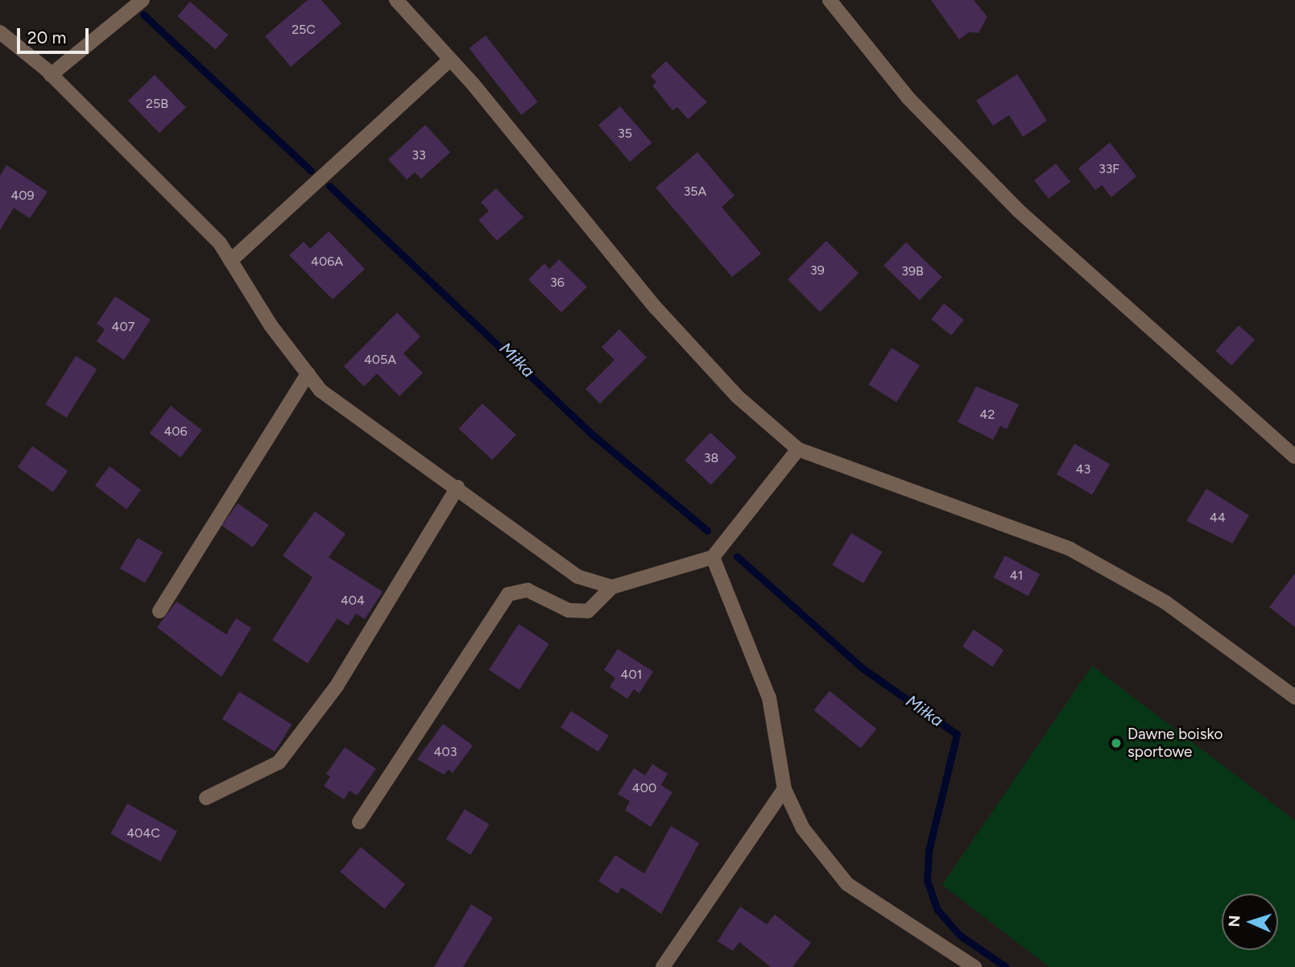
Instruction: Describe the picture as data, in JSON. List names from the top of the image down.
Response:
{
  "water": ["Miłka"],
  "places": ["Dawne boisko sportowe"],
  "house_numbers": [
    "25C",
    "25B",
    "35",
    "33",
    "33F",
    "35A",
    "409",
    "406A",
    "39",
    "39B",
    "36",
    "407",
    "405A",
    "42",
    "406",
    "38",
    "43",
    "44",
    "41",
    "404",
    "401",
    "403",
    "400",
    "404C"
  ],
  "scale_bar": "20 m",
  "north": "left"
}
